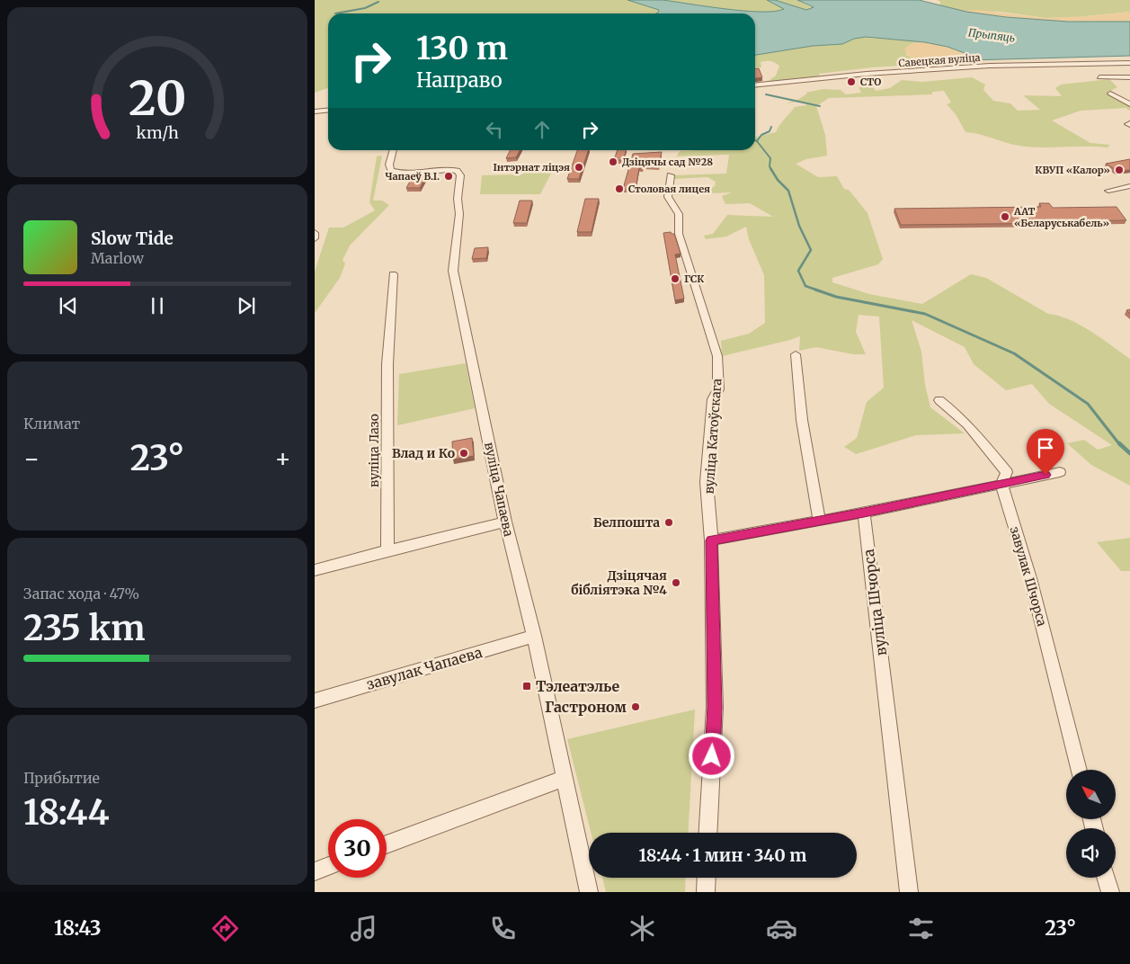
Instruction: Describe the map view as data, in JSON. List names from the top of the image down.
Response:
{
  "streets": {
    "street": [
      "Савецкая вуліца",
      "вуліца Катоўскага",
      "вуліца Лазо",
      "вуліца Чапаева",
      "завулак Шчорса",
      "вуліца Шчорса",
      "завулак Чапаева"
    ]
  },
  "crossings": [
    ["вуліца Чапаева", "завулак Чапаева"]
  ],
  "water": ["Прыпяць"],
  "places": {
    "other": [
      "СТО",
      "Дзіцячы сад №28",
      "Інтэрнат ліцэя",
      "КВУП «Калор»",
      "Чапаеў В.І.",
      "Столовая лицея",
      "ААТ «Беларуськабель»",
      "ГСК",
      "Влад и Ко",
      "Белпошта",
      "Дзіцячая бібліятэка №4",
      "Гастроном"
    ],
    "transit": ["Тэлеатэлье"]
  },
  "north": "top left",
  "page": {
    "turn": ["130 m", "Направо"],
    "song": ["Slow Tide", "Marlow"],
    "tile": [
      "Климат",
      ["Запас хода · 47%", "235 km"],
      ["Прибытие", "18:44"]
    ],
    "heat": ["−", "23°", "+"],
    "limit": "30",
    "trip": "18:44 · 1 мин · 340 m",
    "tabs": ["18:43", "23°"],
    "gauge": ["20", "km/h"]
  }
}
